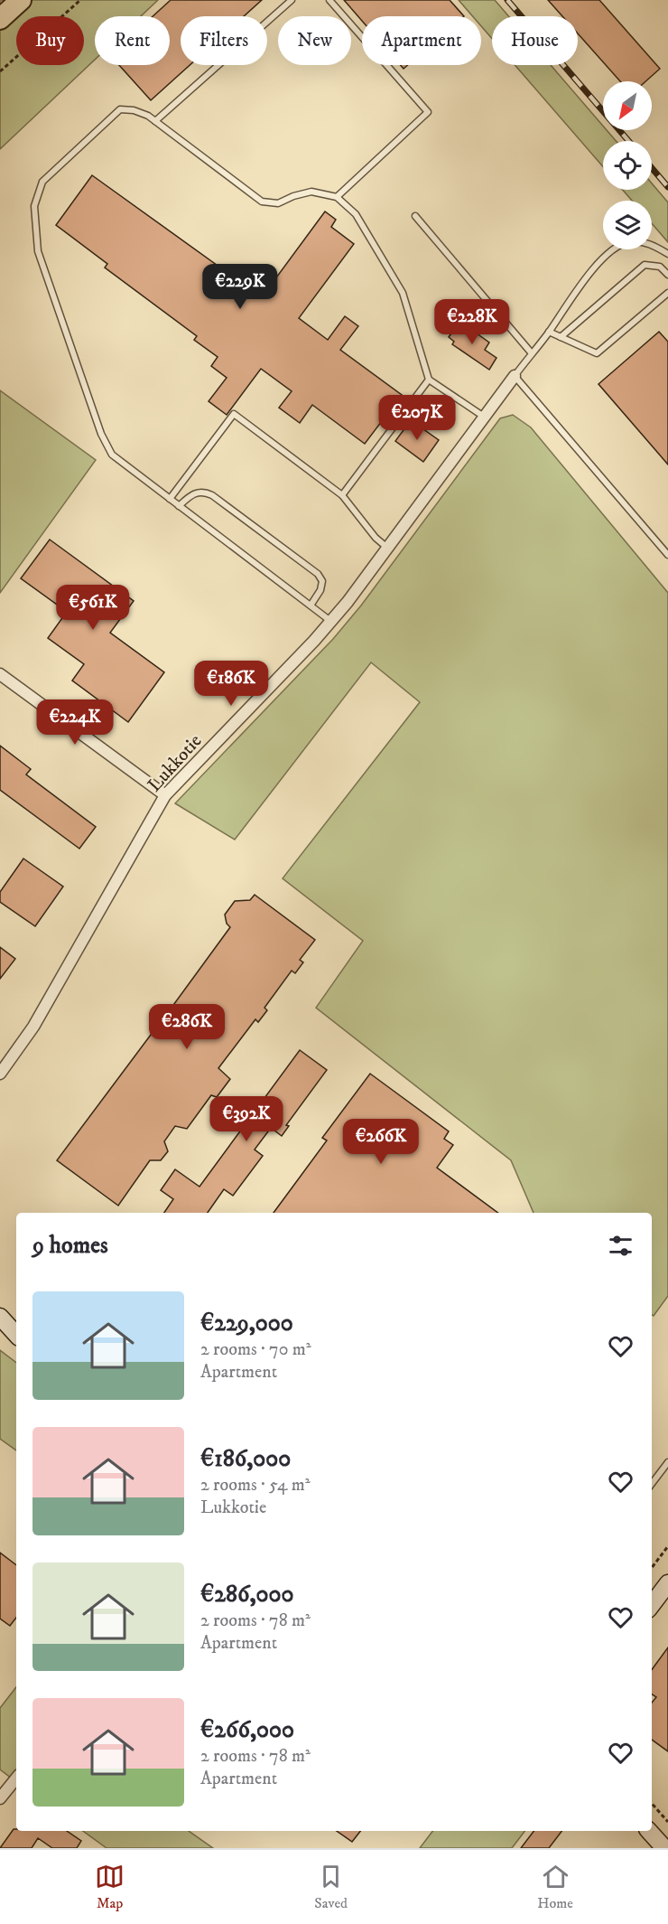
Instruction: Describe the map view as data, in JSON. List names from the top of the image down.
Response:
{
  "streets": {
    "street": ["Lukkotie"]
  },
  "north": "bottom left",
  "page": {
    "chip": [
      "Buy",
      "Rent",
      "Filters",
      "New",
      "Apartment",
      "House"
    ],
    "price": [
      "€229K",
      "€228K",
      "€207K",
      "€561K",
      "€186K",
      "€224K",
      "€286K",
      "€392K",
      "€266K"
    ],
    "heading": "9 homes",
    "list": [
      {
        "name": "€229,000",
        "note": "2 rooms · 70 m² · Apartment"
      },
      {
        "name": "€186,000",
        "note": "2 rooms · 54 m² · Lukkotie"
      },
      {
        "name": "€286,000",
        "note": "2 rooms · 78 m² · Apartment"
      },
      {
        "name": "€266,000",
        "note": "2 rooms · 78 m² · Apartment"
      }
    ],
    "tabs": ["Map", "Saved", "Home"]
  }
}
